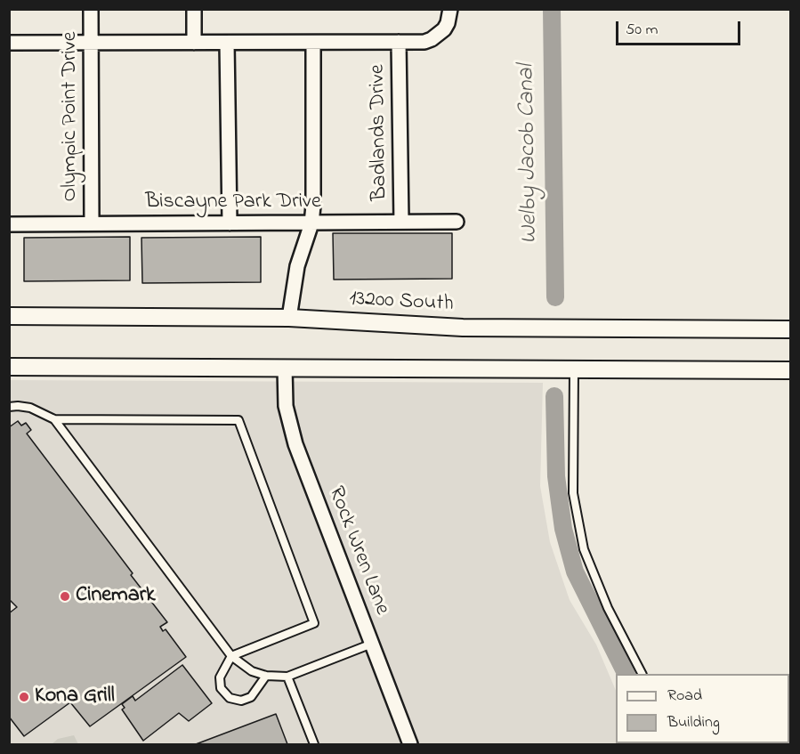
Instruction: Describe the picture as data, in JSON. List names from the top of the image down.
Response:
{
  "streets": {
    "street": [
      "Olympic Point Drive",
      "Badlands Drive",
      "Biscayne Park Drive",
      "13200 South",
      "Rock Wren Lane"
    ]
  },
  "crossings": [
    ["Olympic Point Drive", "Biscayne Park Drive"],
    ["Badlands Drive", "Biscayne Park Drive"]
  ],
  "water": ["Welby Jacob Canal"],
  "places": ["Cinemark", "Kona Grill"],
  "legend": ["Road", "Building"],
  "scale_bar": "50 m"
}
